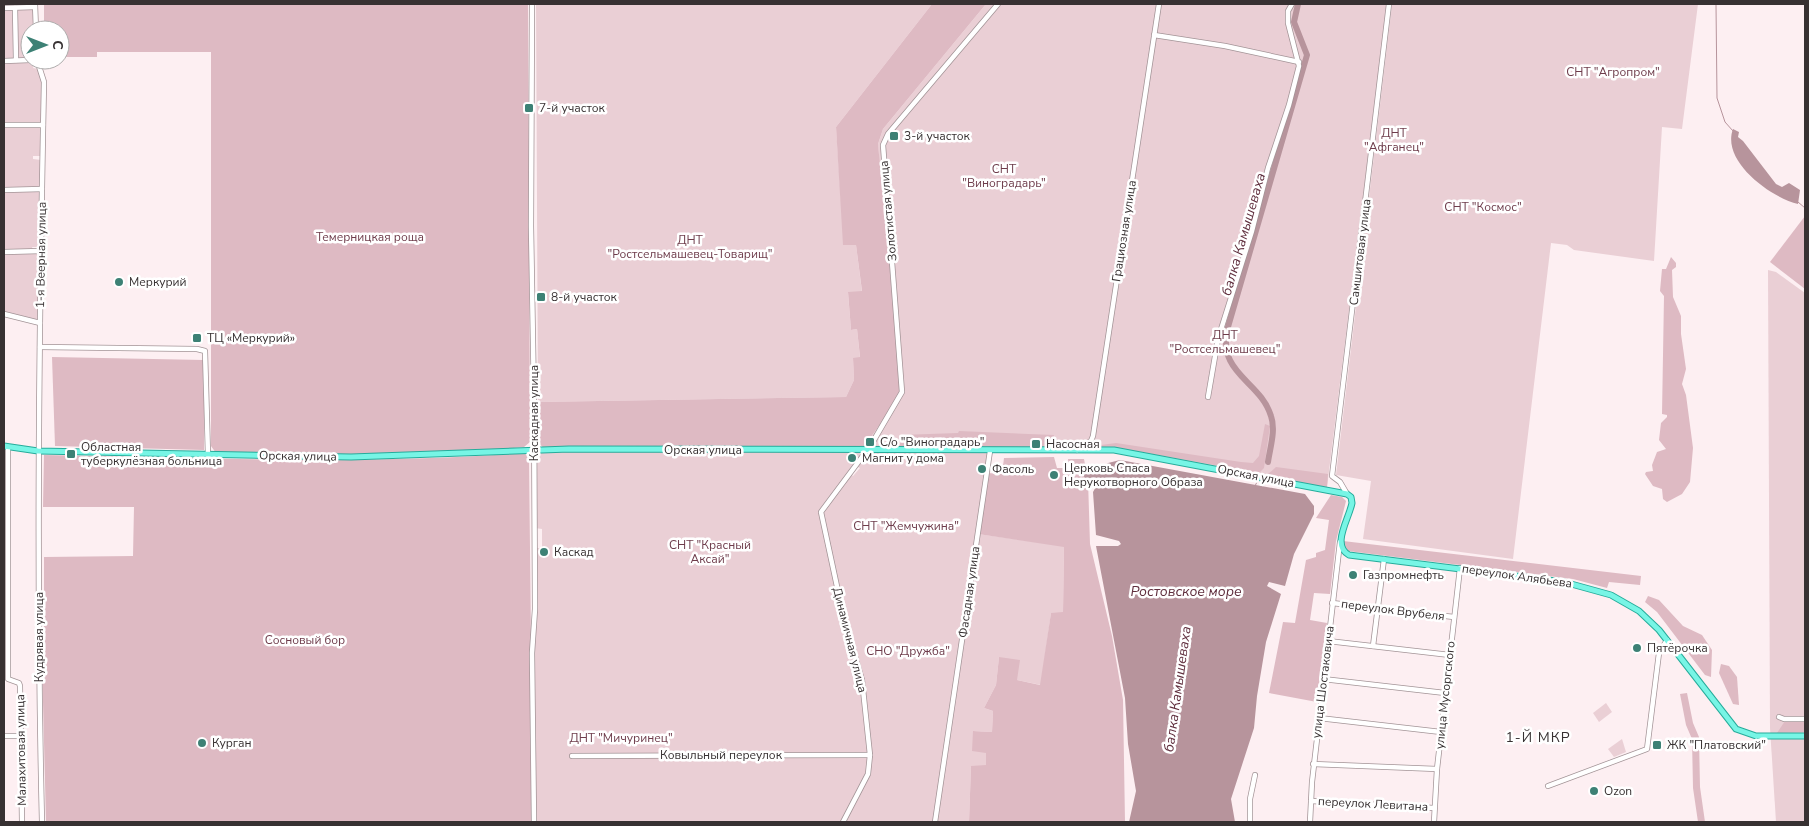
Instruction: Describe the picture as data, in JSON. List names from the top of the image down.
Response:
{
  "streets": {
    "main road": ["Орская улица", "переулок Алябьева"],
    "street": [
      "Золотистая улица",
      "Грациозная улица",
      "Самшитовая улица",
      "1-я Веерная улица",
      "Каскадная улица",
      "Фасадная улица",
      "переулок Врубеля",
      "Кудрявая улица",
      "Динамичная улица",
      "улица Шостаковича",
      "улица Мусоргского",
      "Малахитовая улица",
      "Ковыльный переулок",
      "переулок Левитана"
    ]
  },
  "crossings": [
    ["Золотистая улица", "Орская улица"],
    ["Золотистая улица", "Динамичная улица"],
    ["Грациозная улица", "Орская улица"],
    ["Самшитовая улица", "Орская улица"],
    ["1-я Веерная улица", "Орская улица"],
    ["1-я Веерная улица", "Кудрявая улица"],
    ["Каскадная улица", "Орская улица"],
    ["Орская улица", "Фасадная улица"],
    ["Орская улица", "Кудрявая улица"],
    ["Орская улица", "Малахитовая улица"],
    ["переулок Алябьева", "улица Шостаковича"],
    ["переулок Алябьева", "улица Мусоргского"],
    ["переулок Врубеля", "улица Шостаковича"],
    ["переулок Врубеля", "улица Мусоргского"],
    ["Динамичная улица", "Ковыльный переулок"],
    ["улица Шостаковича", "переулок Левитана"],
    ["улица Мусоргского", "переулок Левитана"]
  ],
  "districts": ["1-Й МКР"],
  "water": ["балка Камышеваха", "Ростовское море"],
  "parks": [
    "СНТ \"Агропром\"",
    "ДНТ \"Афганец\"",
    "СНТ \"Виноградарь\"",
    "СНТ \"Космос\"",
    "Темерницкая роща",
    "ДНТ \"Ростсельмашевец-Товарищ\"",
    "ДНТ \"Ростсельмашевец\"",
    "СНТ \"Жемчужина\"",
    "СНТ \"Красный Аксай\"",
    "Сосновый бор",
    "СНО \"Дружба\"",
    "ДНТ \"Мичуринец\""
  ],
  "places": {
    "transit": [
      "7-й участок",
      "3-й участок",
      "8-й участок",
      "ТЦ «Меркурий»",
      "С/о \"Виноградарь\"",
      "Насосная",
      "Областная туберкулёзная больница",
      "ЖК \"Платовский\""
    ],
    "other": [
      "Меркурий",
      "Магнит у дома",
      "Фасоль",
      "Церковь Спаса Нерукотворного Образа",
      "Каскад",
      "Газпромнефть",
      "Пятёрочка",
      "Курган",
      "Ozon"
    ]
  },
  "north": "right"
}
